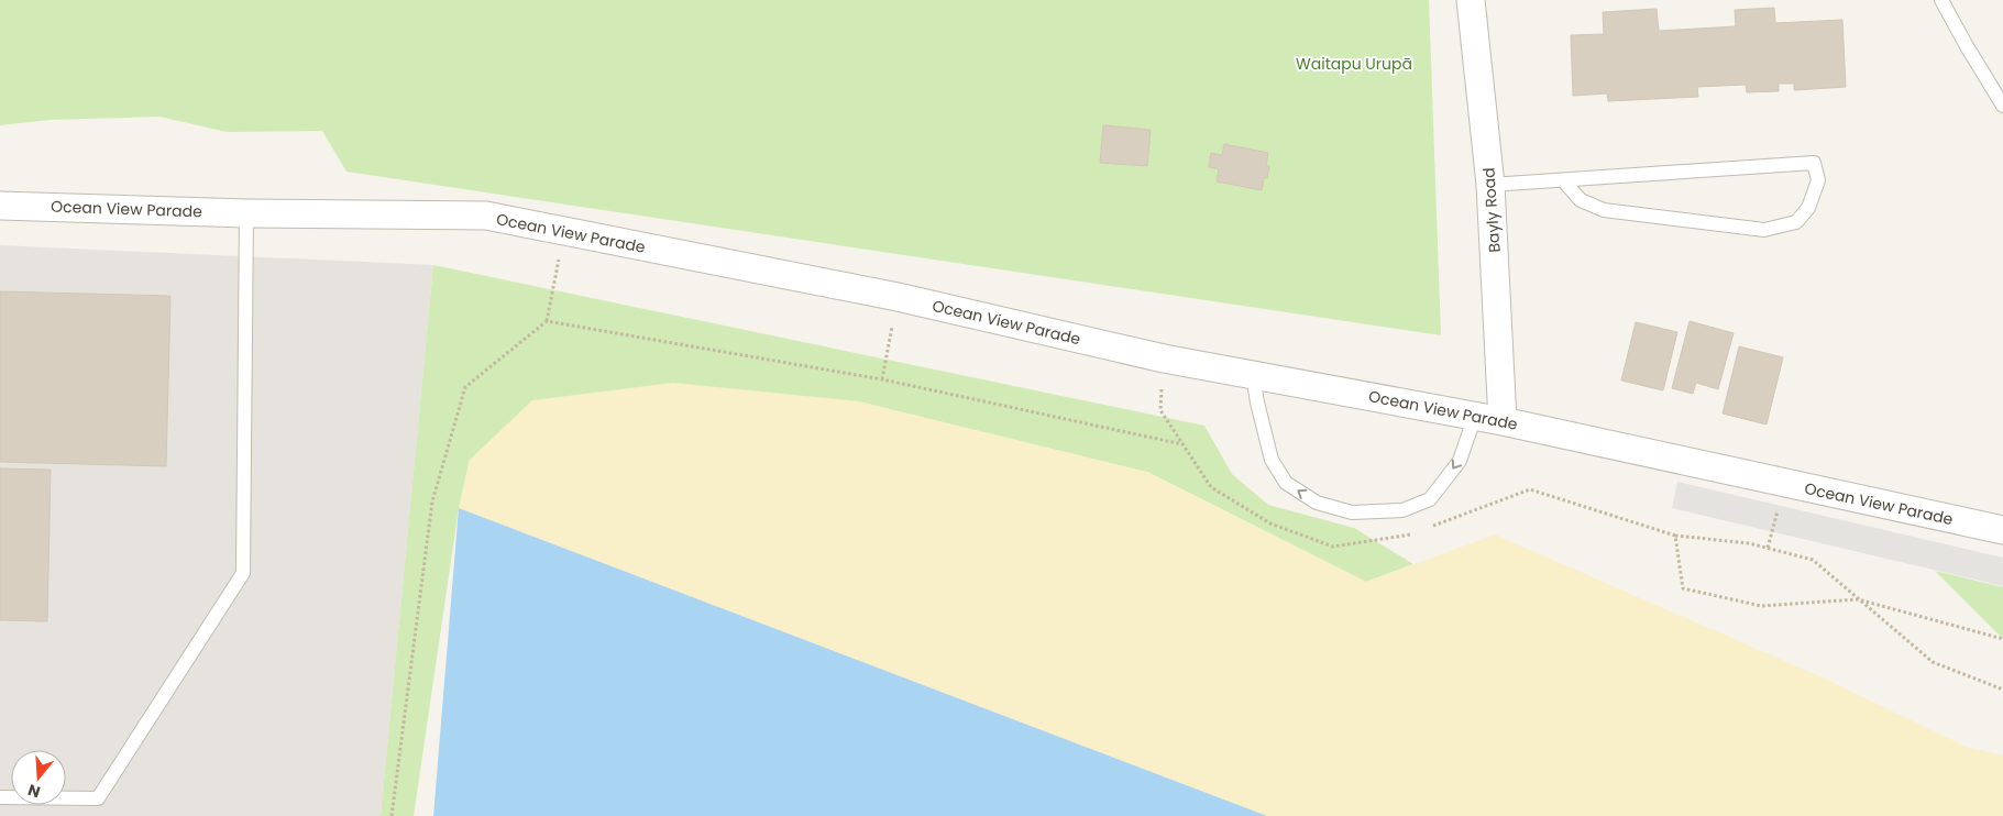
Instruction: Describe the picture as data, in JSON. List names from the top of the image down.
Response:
{
  "streets": {
    "street": ["Ocean View Parade", "Bayly Road"]
  },
  "crossings": [
    ["Ocean View Parade", "Bayly Road"]
  ],
  "parks": ["Waitapu Urupā"],
  "north": "bottom"
}
